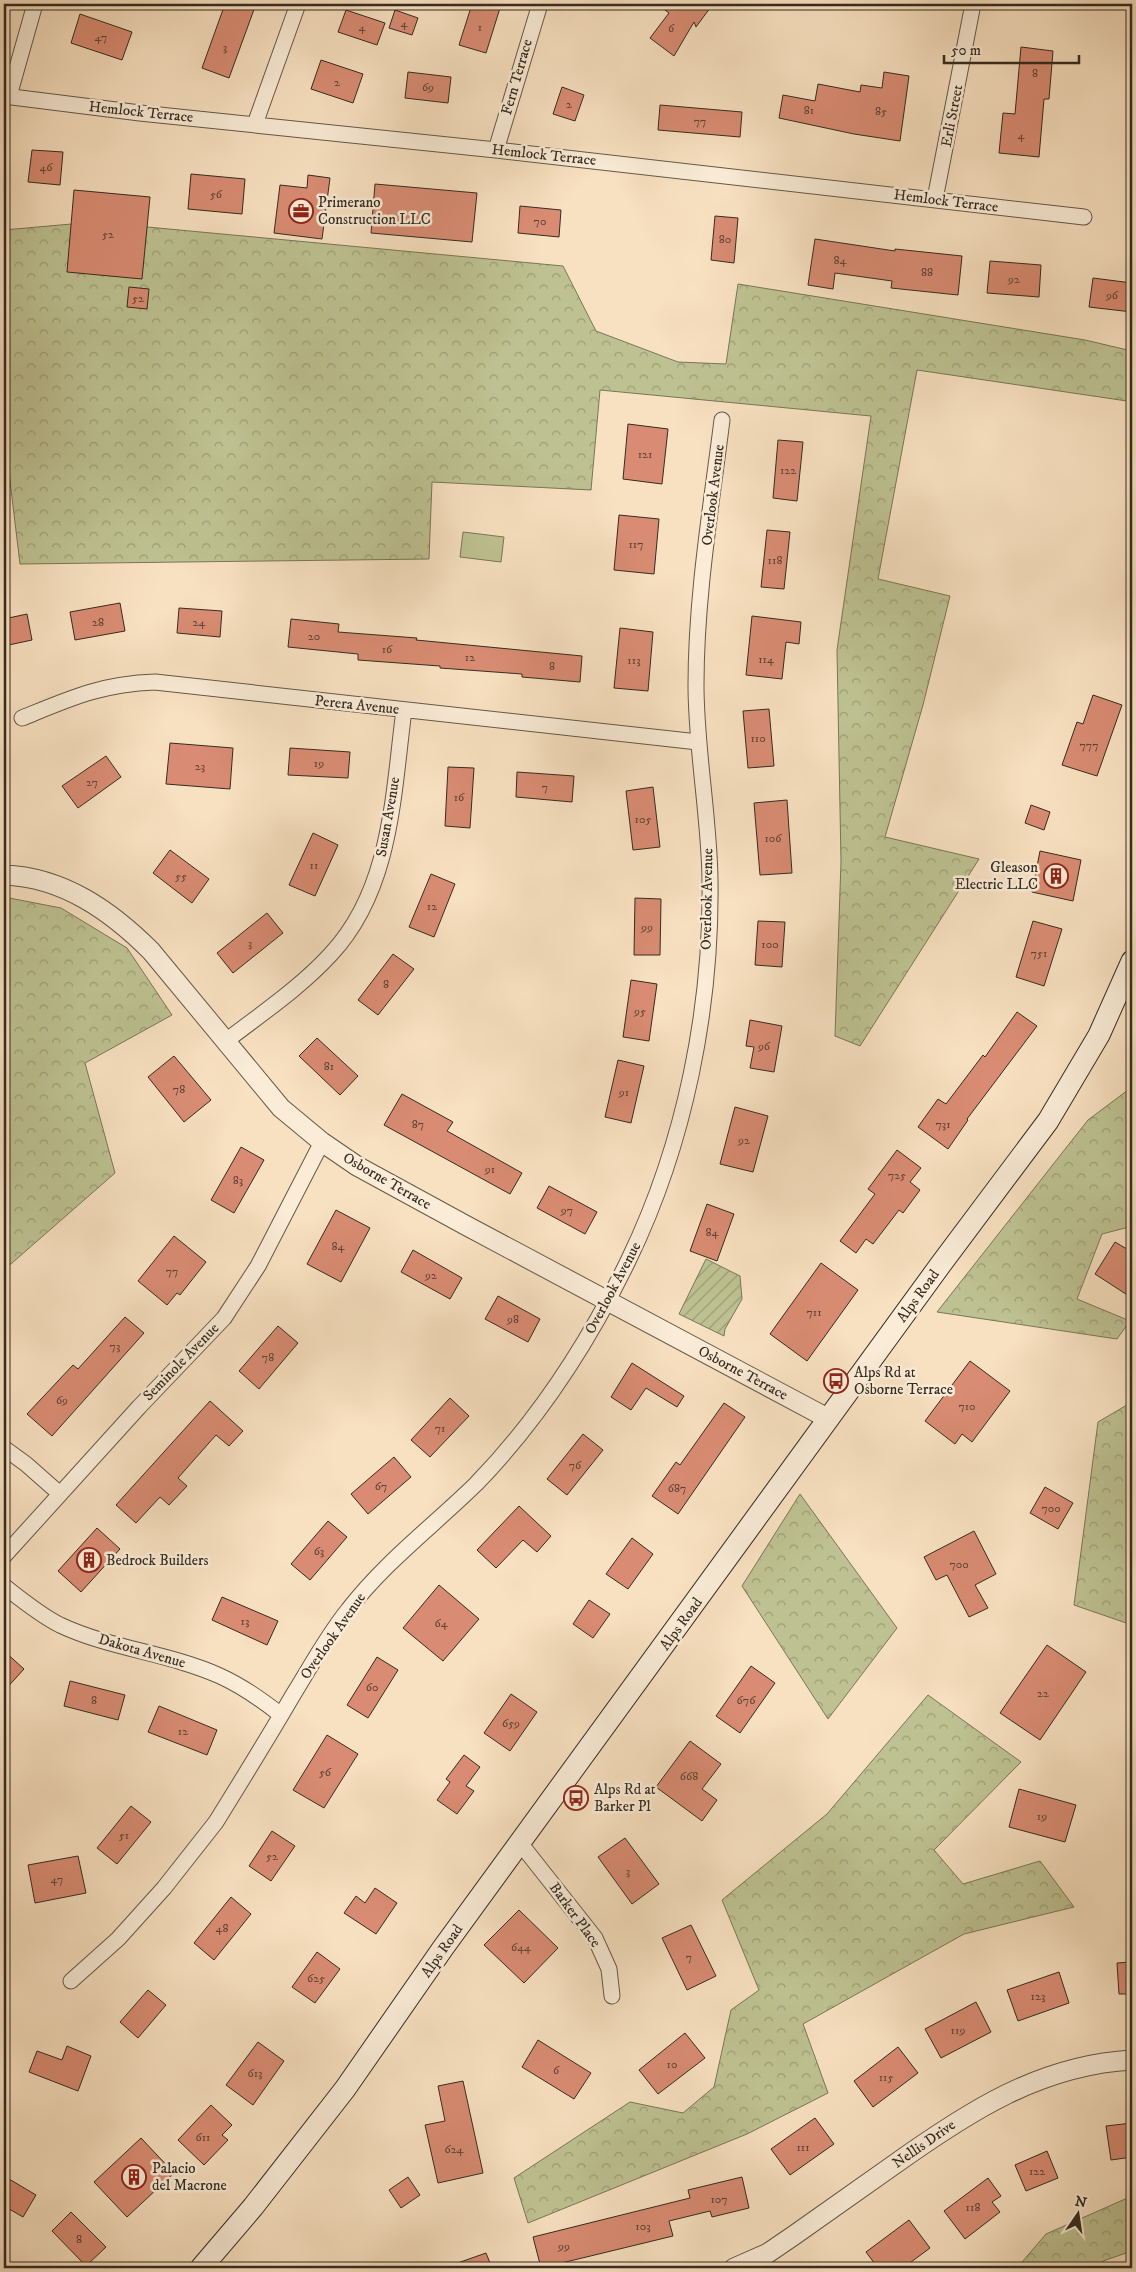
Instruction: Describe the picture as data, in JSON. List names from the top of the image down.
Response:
{
  "streets": {
    "main road": ["Alps Road"],
    "street": [
      "Fern Terrace",
      "Hemlock Terrace",
      "Erli Street",
      "Overlook Avenue",
      "Perera Avenue",
      "Susan Avenue",
      "Osborne Terrace",
      "Seminole Avenue",
      "Dakota Avenue",
      "Barker Place",
      "Nellis Drive"
    ]
  },
  "crossings": [
    ["Fern Terrace", "Hemlock Terrace"],
    ["Hemlock Terrace", "Erli Street"],
    ["Overlook Avenue", "Perera Avenue"],
    ["Overlook Avenue", "Osborne Terrace"],
    ["Overlook Avenue", "Dakota Avenue"],
    ["Perera Avenue", "Susan Avenue"],
    ["Susan Avenue", "Osborne Terrace"],
    ["Osborne Terrace", "Alps Road"],
    ["Osborne Terrace", "Seminole Avenue"],
    ["Alps Road", "Barker Place"]
  ],
  "places": {
    "office": ["Primerano Construction LLC"],
    "building": ["Gleason Electric LLC", "Bedrock Builders", "Palacio del Macrone"],
    "bus stop": ["Alps Rd at Osborne Terrace", "Alps Rd at Barker Pl"]
  },
  "house_numbers": [
    "4",
    "4",
    "1",
    "6",
    "47",
    "3",
    "8",
    "2",
    "69",
    "2",
    "81",
    "85",
    "77",
    "4",
    "46",
    "56",
    "70",
    "52",
    "80",
    "84",
    "88",
    "92",
    "96",
    "52",
    "121",
    "122",
    "117",
    "118",
    "28",
    "24",
    "20",
    "16",
    "12",
    "114",
    "113",
    "8",
    "110",
    "777",
    "19",
    "23",
    "27",
    "7",
    "16",
    "105",
    "106",
    "11",
    "55",
    "12",
    "99",
    "3",
    "100",
    "751",
    "8",
    "95",
    "96",
    "81",
    "78",
    "91",
    "87",
    "731",
    "92",
    "91",
    "725",
    "83",
    "97",
    "84",
    "84",
    "77",
    "92",
    "711",
    "98",
    "73",
    "78",
    "69",
    "710",
    "71",
    "76",
    "67",
    "687",
    "700",
    "63",
    "700",
    "13",
    "64",
    "60",
    "22",
    "8",
    "676",
    "659",
    "12",
    "56",
    "668",
    "19",
    "51",
    "52",
    "3",
    "47",
    "48",
    "644",
    "7",
    "625",
    "123",
    "119",
    "10",
    "6",
    "613",
    "115",
    "611",
    "111",
    "624",
    "122",
    "107",
    "118",
    "103",
    "8",
    "99"
  ],
  "scale_bar": "50 m",
  "north": "top"
}
